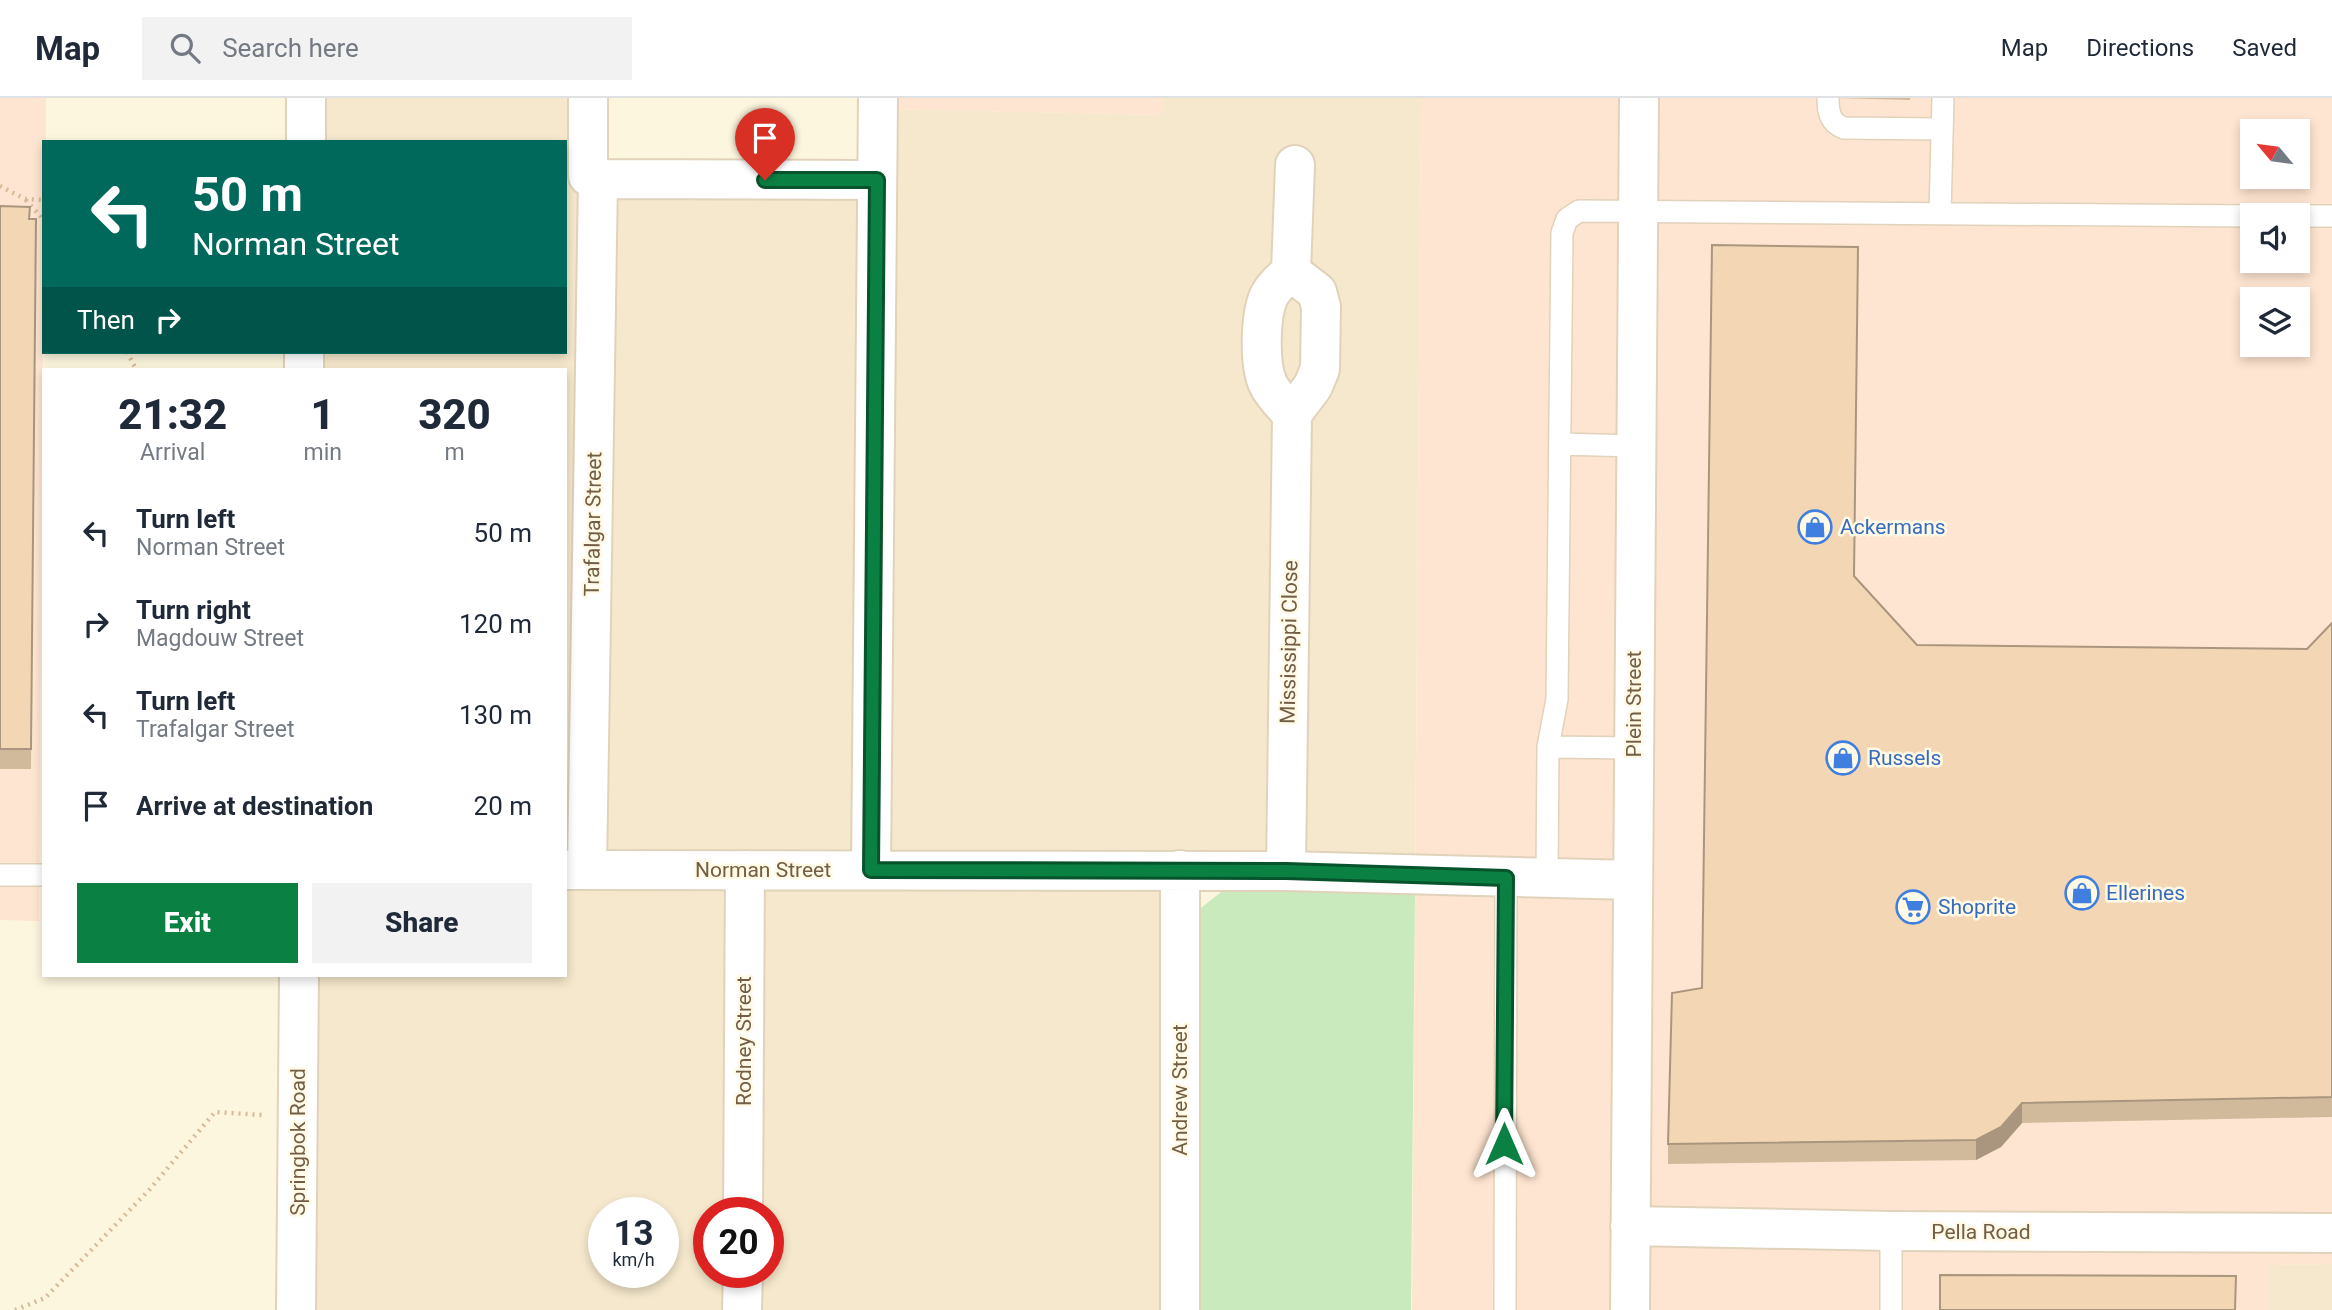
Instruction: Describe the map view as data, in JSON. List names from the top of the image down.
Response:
{
  "streets": {
    "street": [
      "Trafalgar Street",
      "Mississippi Close",
      "Plein Street",
      "Norman Street",
      "Rodney Street",
      "Andrew Street",
      "Springbok Road",
      "Pella Road"
    ]
  },
  "crossings": [
    ["Trafalgar Street", "Norman Street"],
    ["Mississippi Close", "Norman Street"],
    ["Plein Street", "Norman Street"],
    ["Plein Street", "Pella Road"],
    ["Norman Street", "Rodney Street"],
    ["Norman Street", "Andrew Street"]
  ],
  "places": {
    "shop": ["Ackermans", "Russels", "Ellerines"],
    "supermarket": ["Shoprite"]
  },
  "north": "top left",
  "page": {
    "header": "Map",
    "search": "Search here",
    "nav": ["Map", "Directions", "Saved"],
    "turn": ["50 m", "Norman Street"],
    "then": "Then",
    "eta": [
      "21:32",
      "Arrival",
      "1",
      "min",
      "320",
      "m"
    ],
    "list": [
      {
        "name": "Turn left",
        "note": "Norman Street",
        "value": "50 m"
      },
      {
        "name": "Turn right",
        "note": "Magdouw Street",
        "value": "120 m"
      },
      {
        "name": "Turn left",
        "note": "Trafalgar Street",
        "value": "130 m"
      },
      {
        "name": "Arrive at destination",
        "value": "20 m"
      }
    ],
    "buttons": ["Exit", "Share"],
    "speed": "13 km/h",
    "limit": "20"
  }
}
